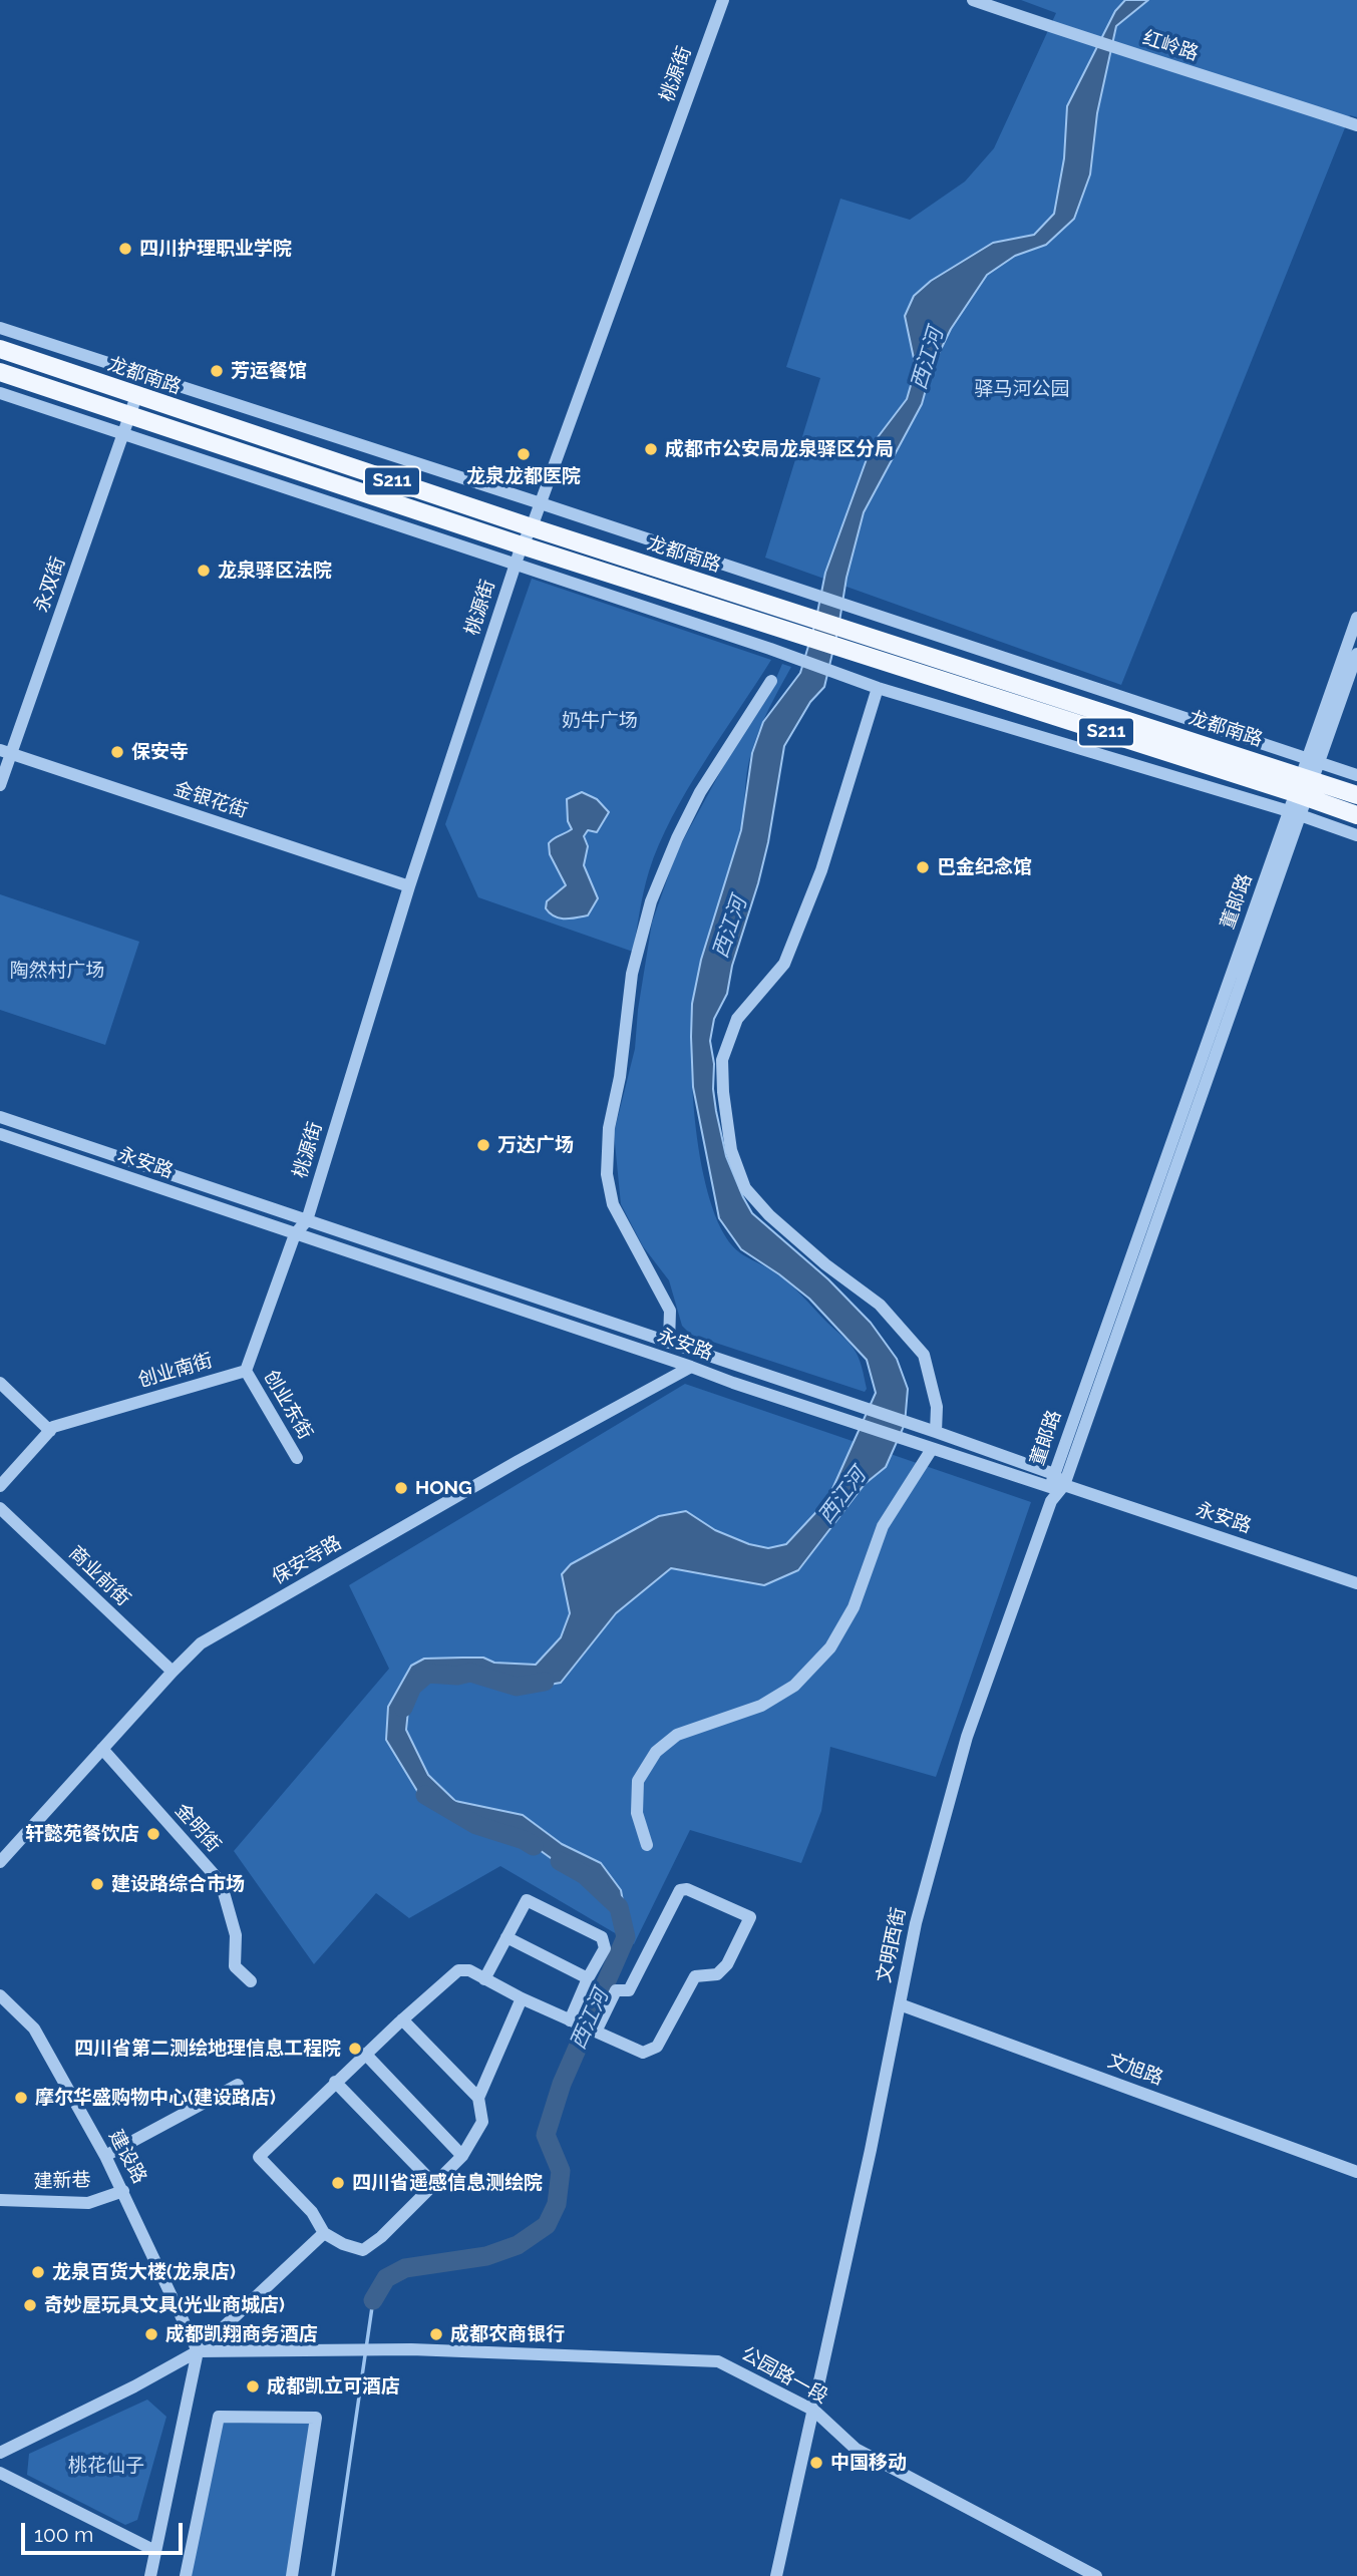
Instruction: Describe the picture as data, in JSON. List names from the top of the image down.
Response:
{
  "streets": {
    "main road": ["龙都南路", "S211"],
    "street": [
      "红岭路",
      "桃源街",
      "永双街",
      "金银花街",
      "董郞路",
      "永安路",
      "创业南街",
      "创业东街",
      "保安寺路",
      "商业前街",
      "金明街",
      "文明西街",
      "文旭路",
      "建设路",
      "建新巷",
      "公园路一段"
    ]
  },
  "crossings": [
    ["桃源街", "龙都南路"],
    ["桃源街", "金银花街"],
    ["桃源街", "永安路"],
    ["龙都南路", "永双街"],
    ["龙都南路", "董郞路"],
    ["永双街", "金银花街"],
    ["董郞路", "永安路"],
    ["董郞路", "文明西街"],
    ["永安路", "保安寺路"],
    ["永安路", "文明西街"],
    ["创业南街", "创业东街"],
    ["保安寺路", "商业前街"],
    ["保安寺路", "金明街"],
    ["文明西街", "文旭路"],
    ["文明西街", "公园路一段"],
    ["建设路", "建新巷"],
    ["建设路", "公园路一段"]
  ],
  "water": ["西江河"],
  "parks": [
    "驿马河公园",
    "奶牛广场",
    "陶然村广场",
    "桃花仙子"
  ],
  "places": [
    "四川护理职业学院",
    "芳运餐馆",
    "成都市公安局龙泉驿区分局",
    "龙泉龙都医院",
    "龙泉驿区法院",
    "保安寺",
    "巴金纪念馆",
    "万达广场",
    "HONG",
    "轩懿苑餐饮店",
    "建设路综合市场",
    "四川省第二测绘地理信息工程院",
    "摩尔华盛购物中心(建设路店)",
    "四川省遥感信息测绘院",
    "龙泉百货大楼(龙泉店)",
    "奇妙屋玩具文具(光业商城店)",
    "成都凯翔商务酒店",
    "成都农商银行",
    "成都凯立可酒店",
    "中国移动"
  ],
  "scale_bar": "100 m"
}
